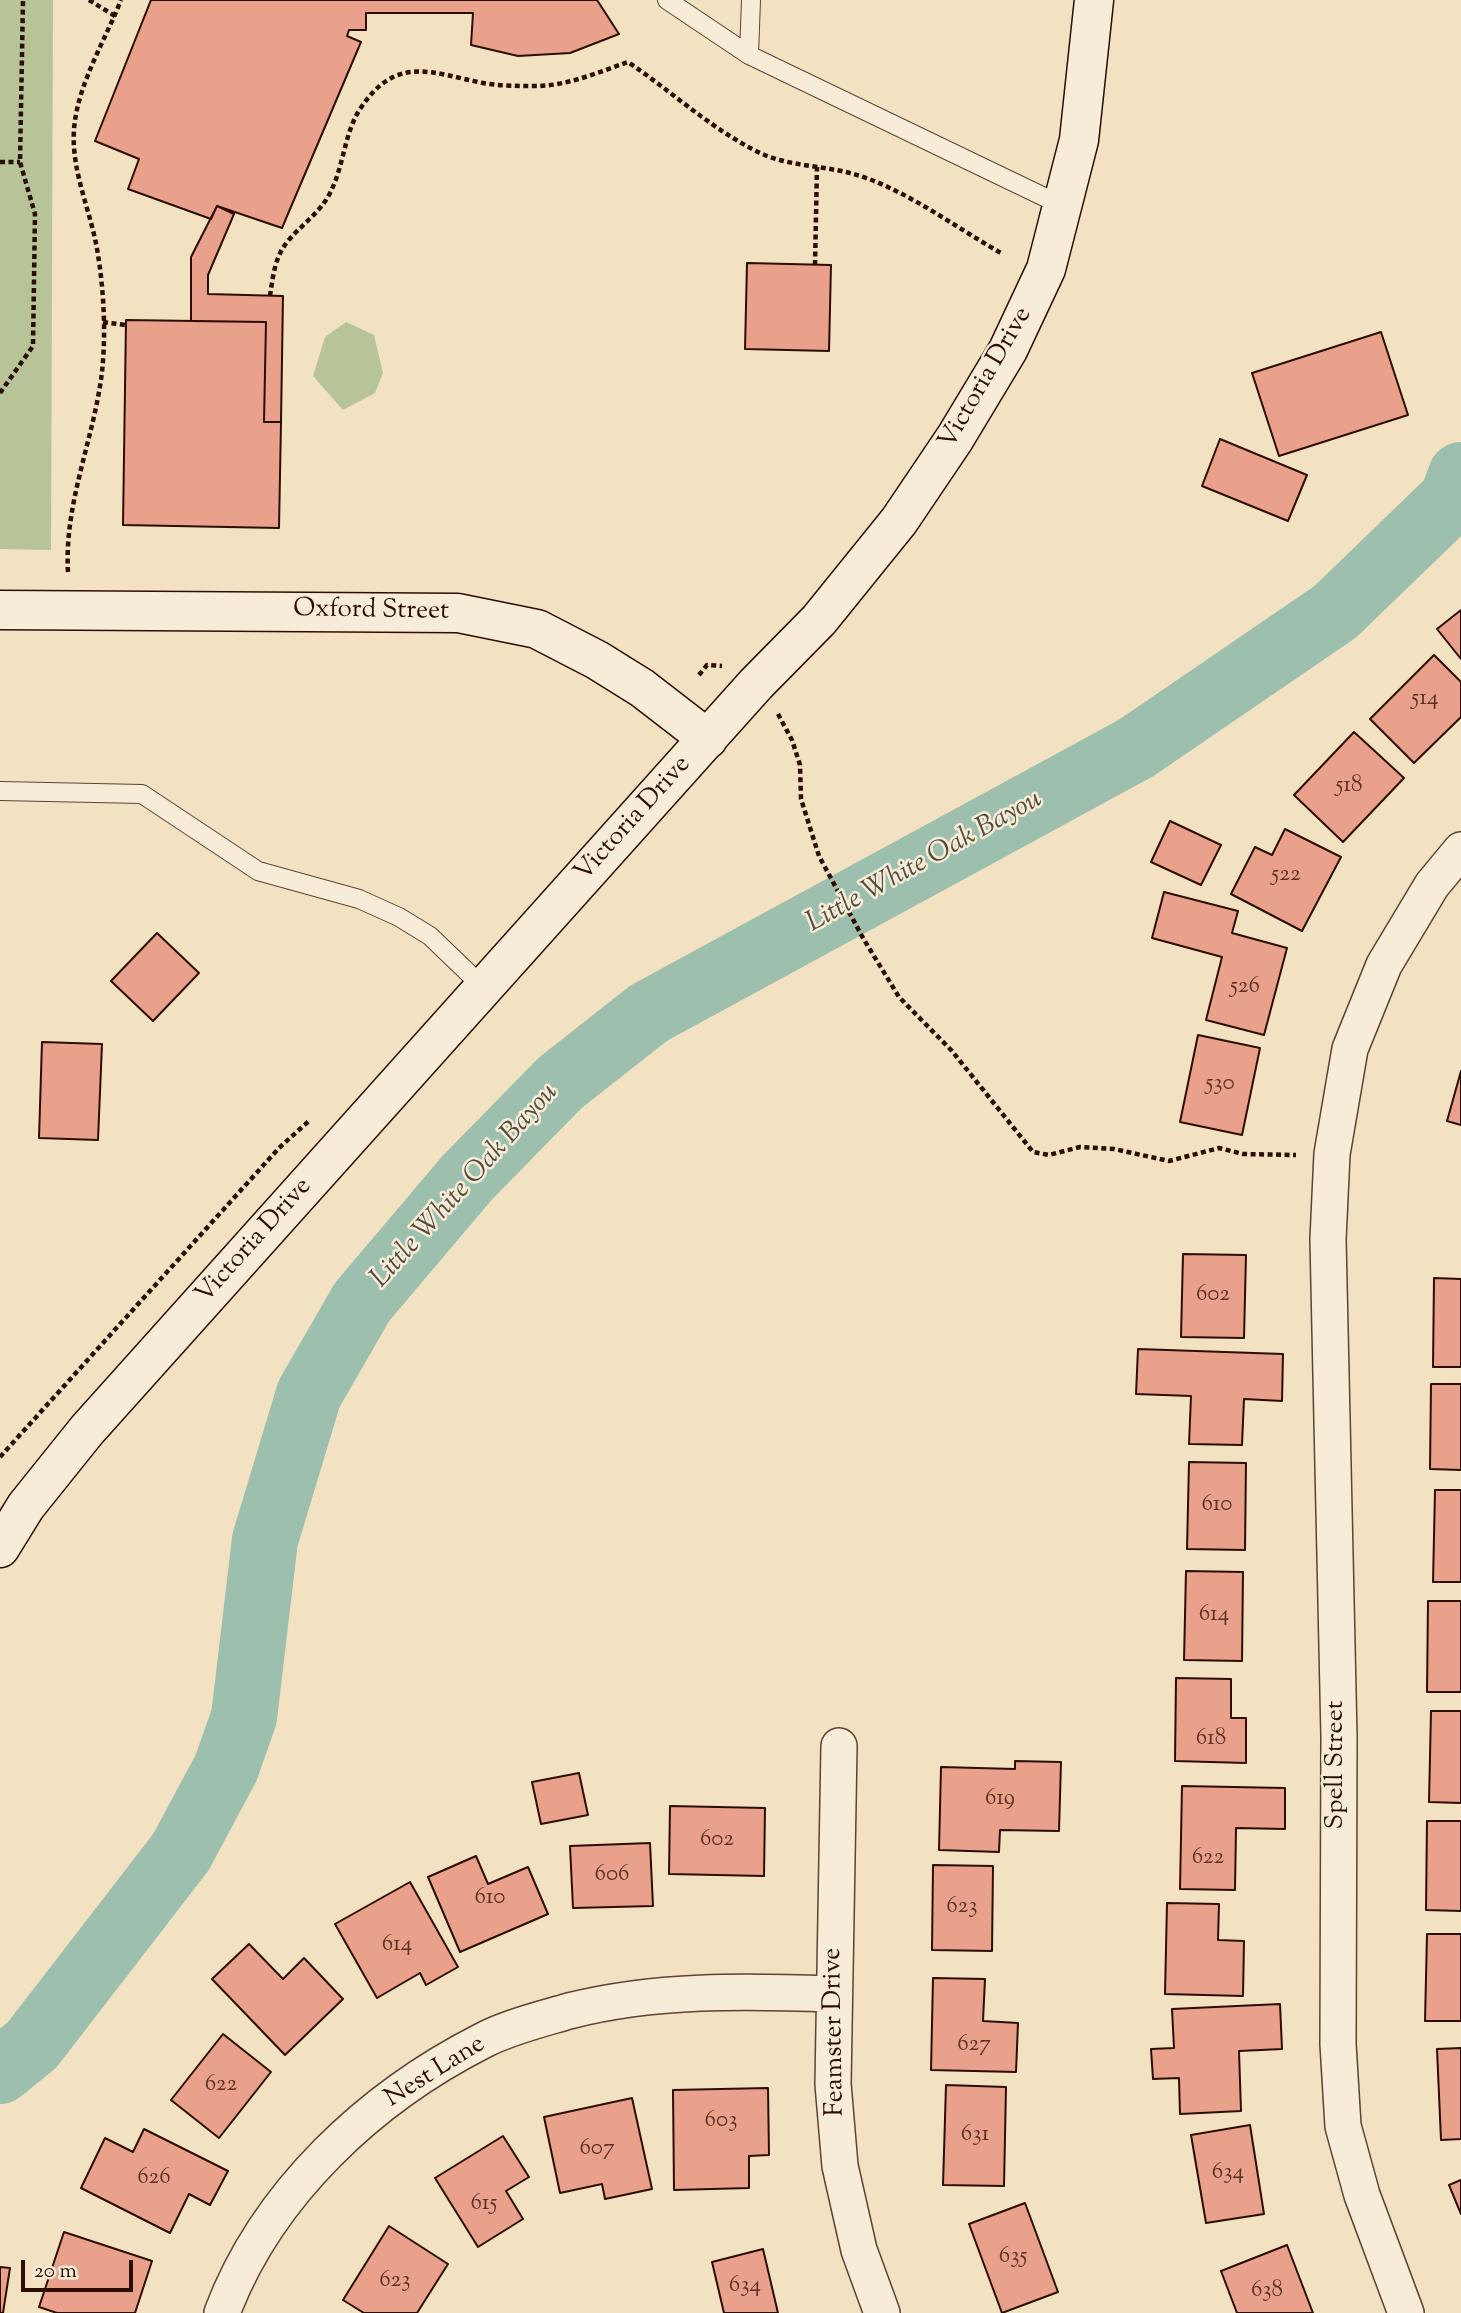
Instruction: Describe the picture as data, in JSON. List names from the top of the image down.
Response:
{
  "streets": {
    "street": [
      "Victoria Drive",
      "Oxford Street",
      "Spell Street",
      "Feamster Drive",
      "Nest Lane"
    ]
  },
  "crossings": [
    ["Victoria Drive", "Oxford Street"],
    ["Feamster Drive", "Nest Lane"]
  ],
  "water": ["Little White Oak Bayou"],
  "house_numbers": [
    "514",
    "518",
    "522",
    "526",
    "530",
    "602",
    "610",
    "614",
    "618",
    "619",
    "602",
    "622",
    "606",
    "610",
    "623",
    "614",
    "627",
    "622",
    "603",
    "631",
    "607",
    "634",
    "626",
    "615",
    "635",
    "623",
    "634",
    "638"
  ],
  "scale_bar": "20 m"
}
